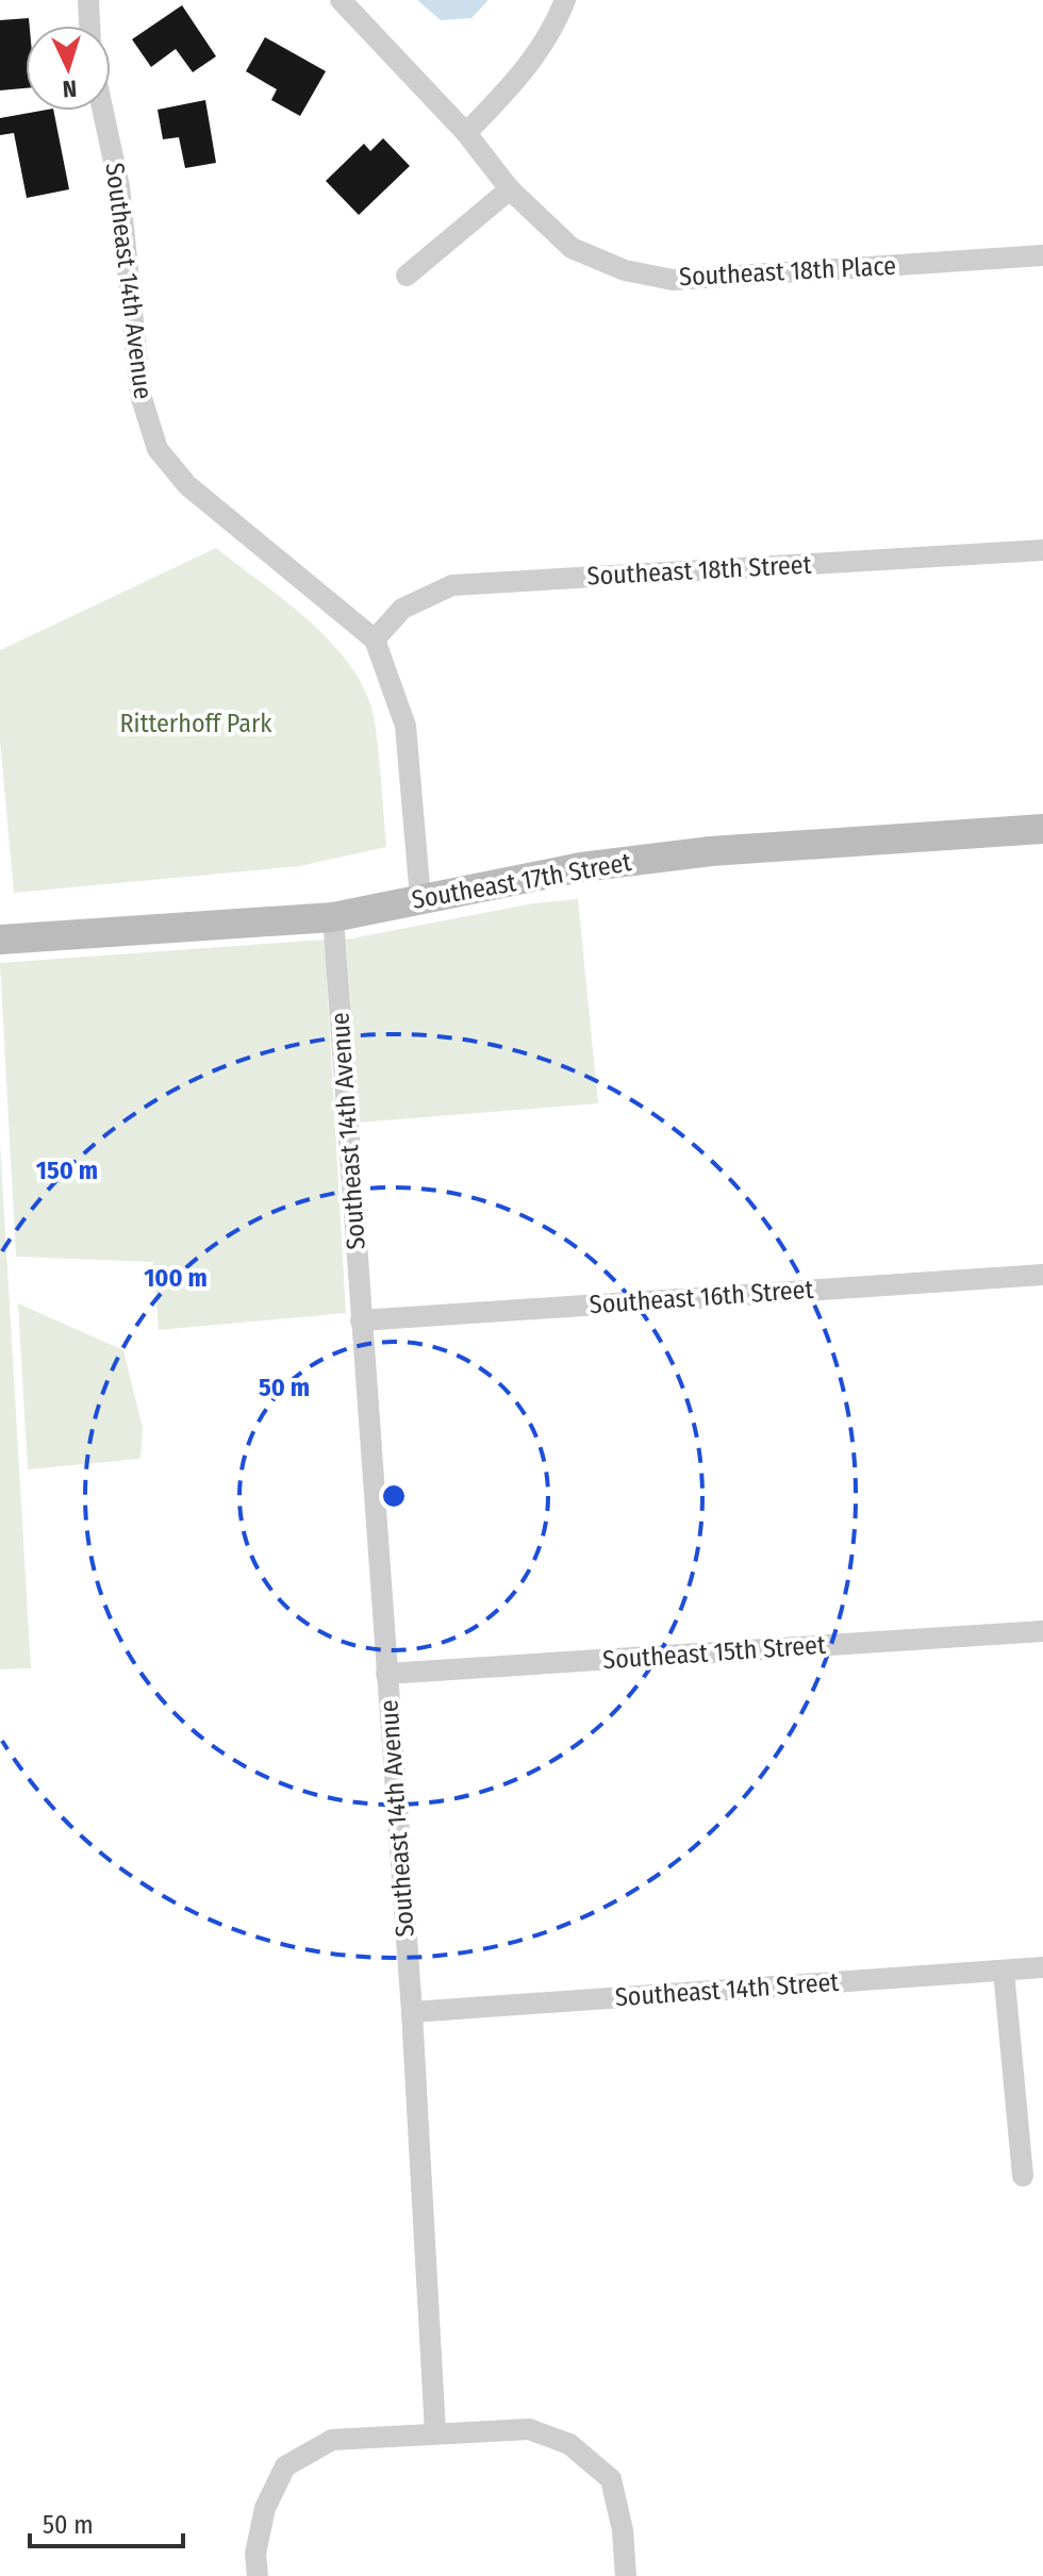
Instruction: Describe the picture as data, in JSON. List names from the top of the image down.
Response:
{
  "streets": {
    "main road": ["Southeast 17th Street"],
    "street": [
      "Southeast 18th Place",
      "Southeast 14th Avenue",
      "Southeast 18th Street",
      "Southeast 16th Street",
      "Southeast 15th Street",
      "Southeast 14th Street"
    ]
  },
  "crossings": [
    ["Southeast 14th Avenue", "Southeast 18th Street"],
    ["Southeast 14th Avenue", "Southeast 17th Street"],
    ["Southeast 14th Avenue", "Southeast 16th Street"],
    ["Southeast 14th Avenue", "Southeast 15th Street"],
    ["Southeast 14th Avenue", "Southeast 14th Street"]
  ],
  "parks": ["Ritterhoff Park"],
  "scale_bar": "50 m",
  "north": "bottom",
  "rings": ["150 m", "100 m", "50 m"]
}
